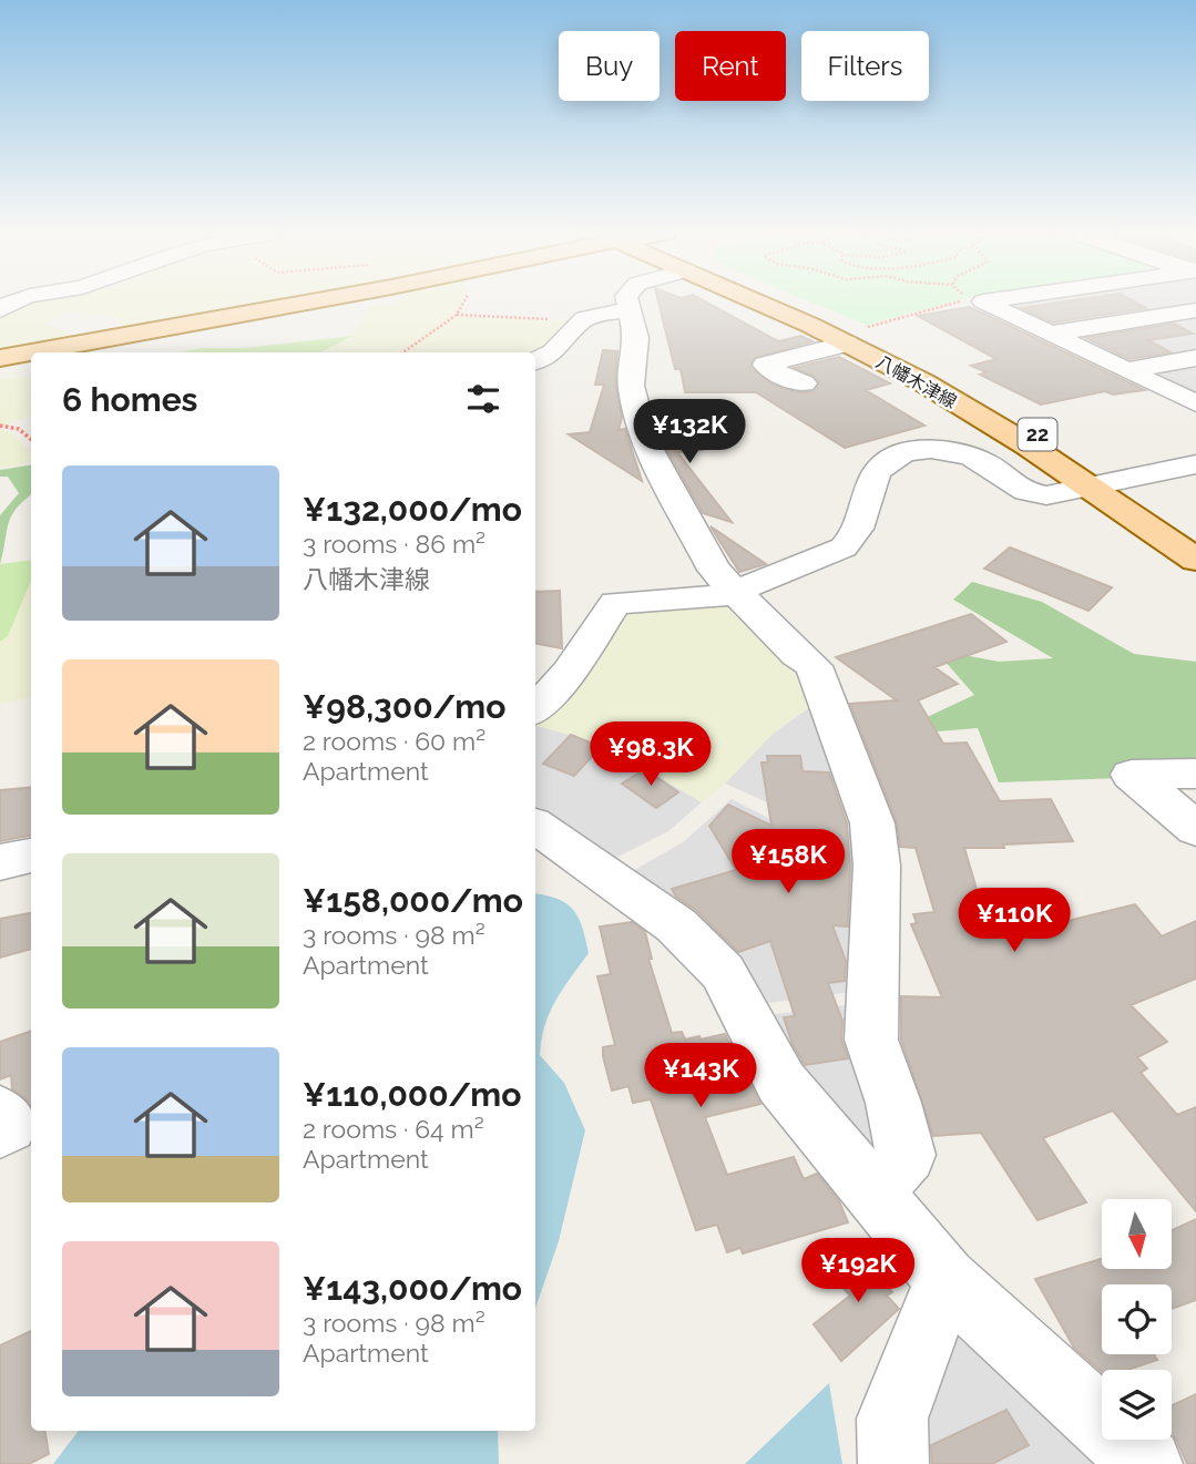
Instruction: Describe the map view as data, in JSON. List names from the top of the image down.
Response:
{
  "streets": {
    "main road": ["八幡木津線", "22"]
  },
  "north": "bottom",
  "page": {
    "chip": ["Buy", "Rent", "Filters"],
    "heading": "6 homes",
    "price": [
      "¥132K",
      "¥98.3K",
      "¥158K",
      "¥110K",
      "¥143K",
      "¥192K"
    ],
    "list": [
      {
        "name": "¥132,000/mo",
        "note": "3 rooms · 86 m² · 八幡木津線"
      },
      {
        "name": "¥98,300/mo",
        "note": "2 rooms · 60 m² · Apartment"
      },
      {
        "name": "¥158,000/mo",
        "note": "3 rooms · 98 m² · Apartment"
      },
      {
        "name": "¥110,000/mo",
        "note": "2 rooms · 64 m² · Apartment"
      },
      {
        "name": "¥143,000/mo",
        "note": "3 rooms · 98 m² · Apartment"
      }
    ]
  }
}
